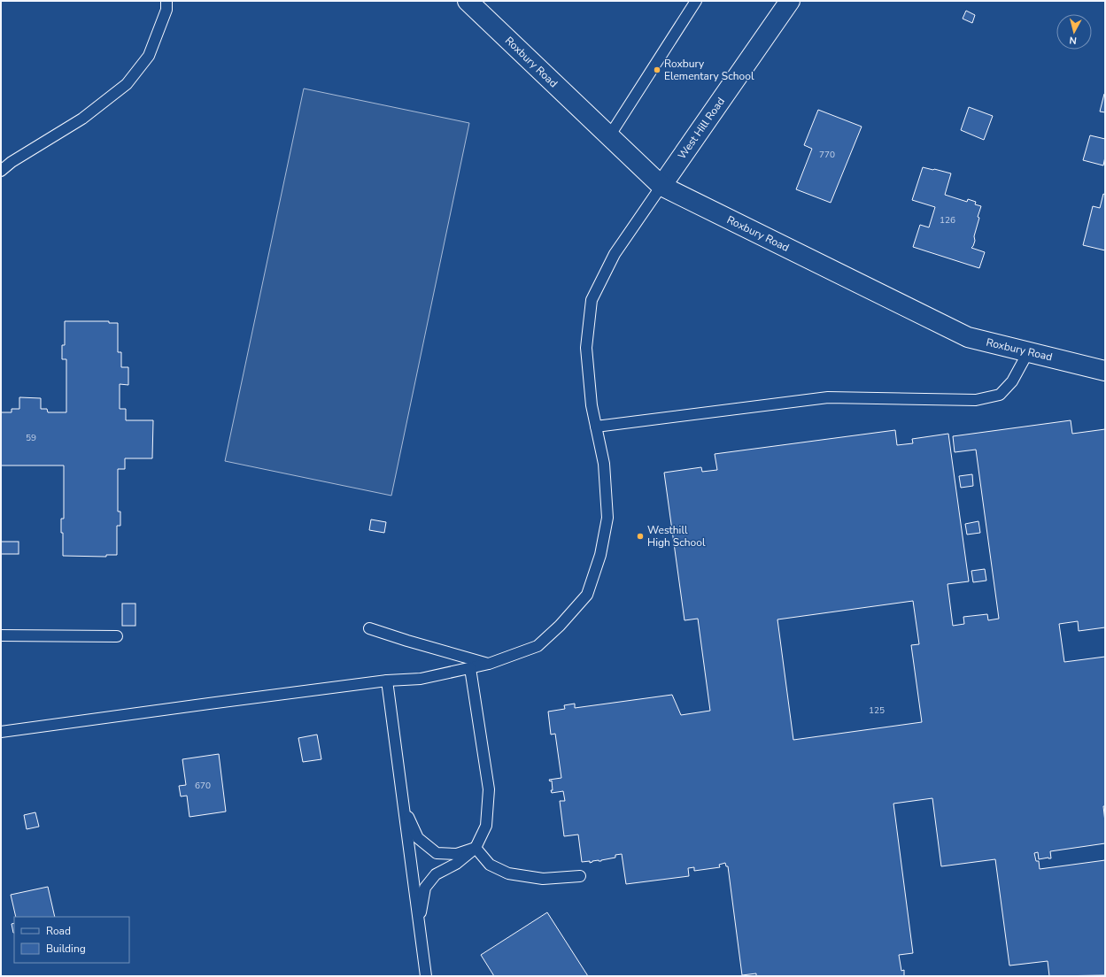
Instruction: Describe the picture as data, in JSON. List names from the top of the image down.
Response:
{
  "streets": {
    "street": ["Roxbury Road", "West Hill Road"]
  },
  "crossings": [
    ["Roxbury Road", "West Hill Road"]
  ],
  "places": ["Roxbury Elementary School", "Westhill High School"],
  "house_numbers": [
    "770",
    "126",
    "59",
    "125",
    "670"
  ],
  "legend": ["Road", "Building"],
  "north": "bottom"
}
